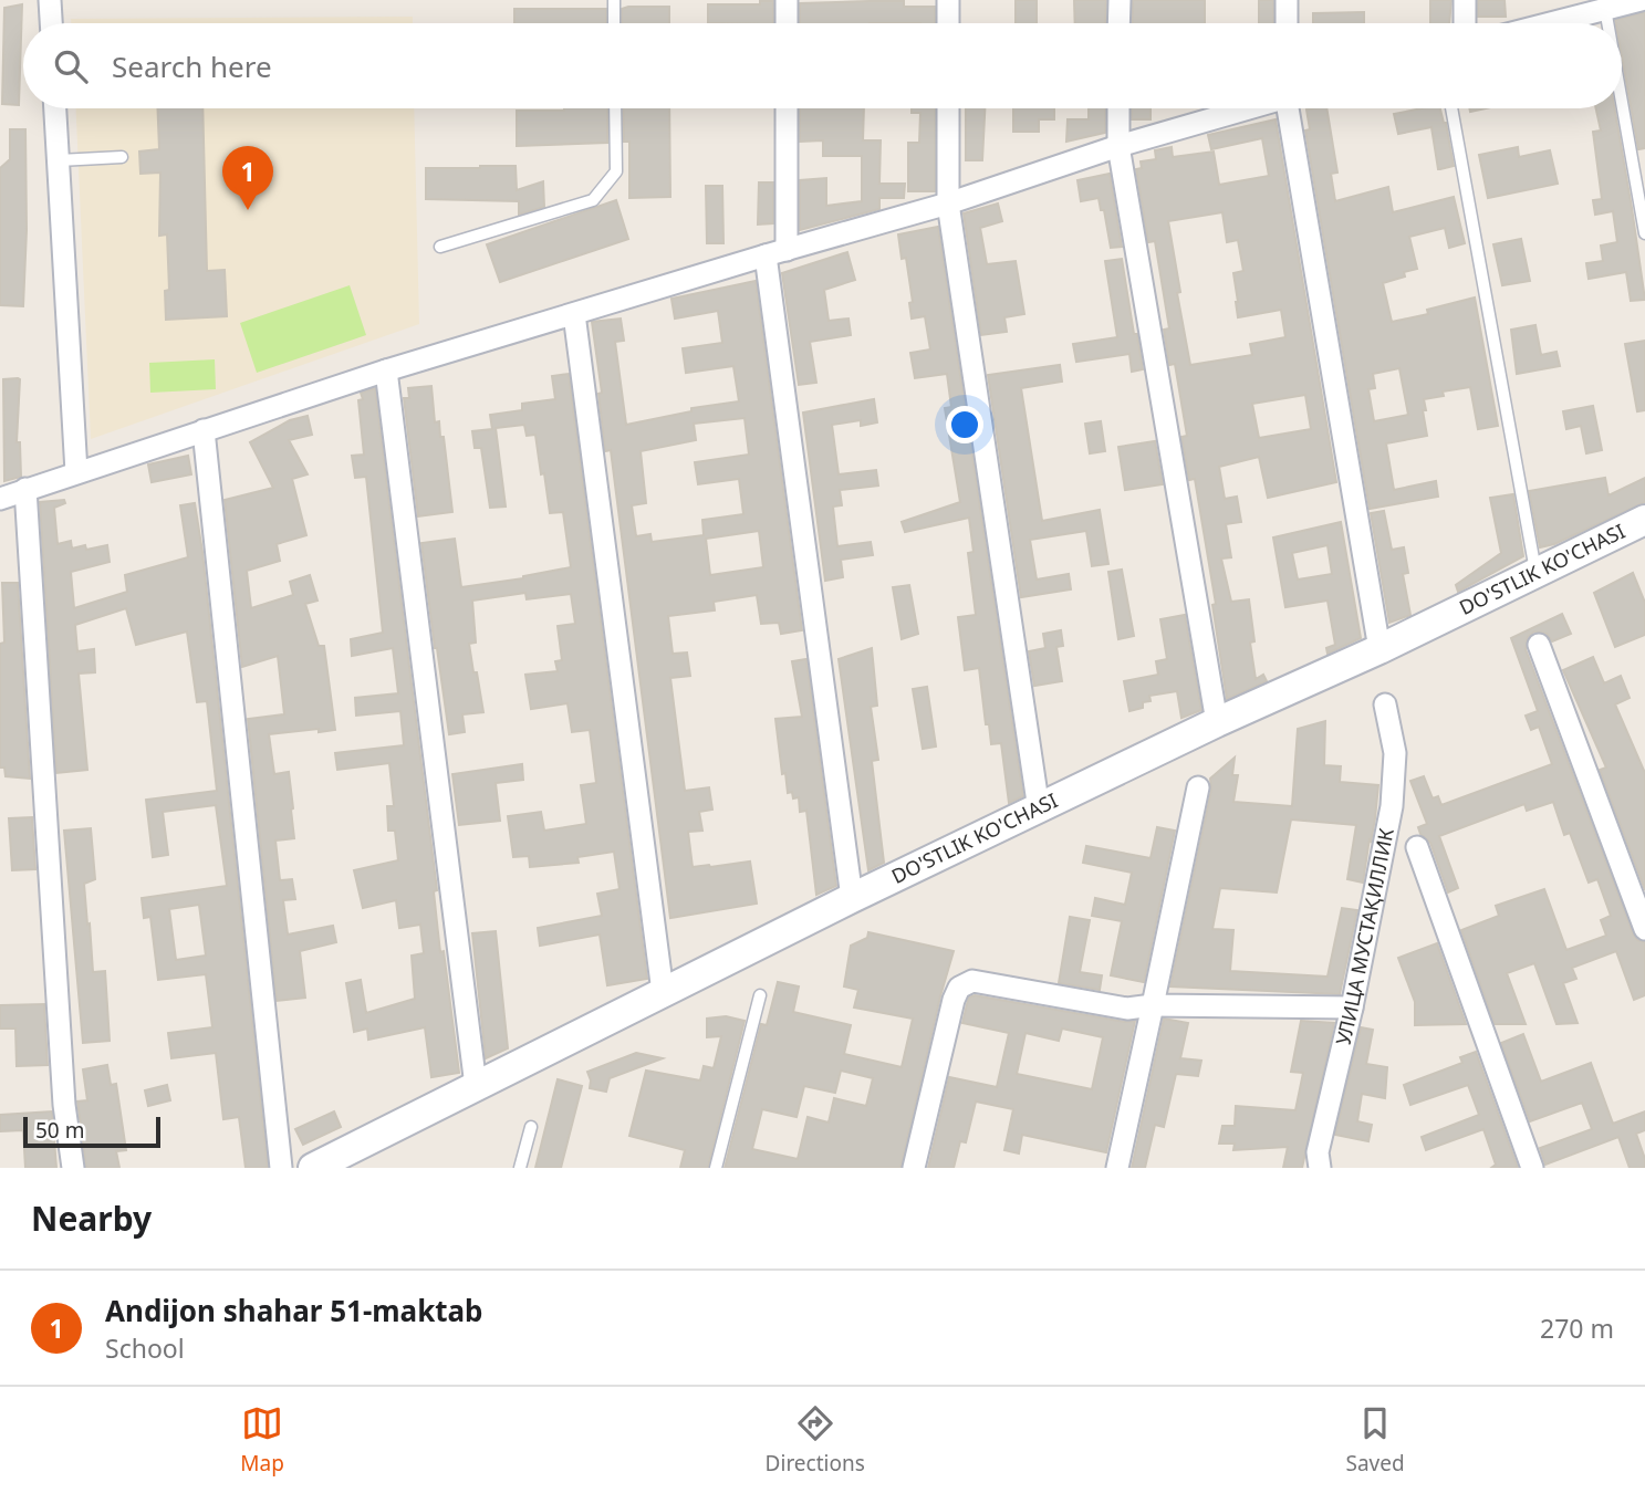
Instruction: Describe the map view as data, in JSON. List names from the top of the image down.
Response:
{
  "streets": {
    "street": ["DO'STLIK KO'CHASI", "УЛИЦА МУСТАҚИЛЛИК"]
  },
  "scale_bar": "50 m",
  "page": {
    "search": "Search here",
    "pins": "1",
    "scale": "50 m",
    "heading": "Nearby",
    "list": [
      {
        "mark": "1",
        "name": "Andijon shahar 51-maktab",
        "note": "School",
        "value": "270 m"
      }
    ],
    "nav": ["Map", "Directions", "Saved"]
  }
}
